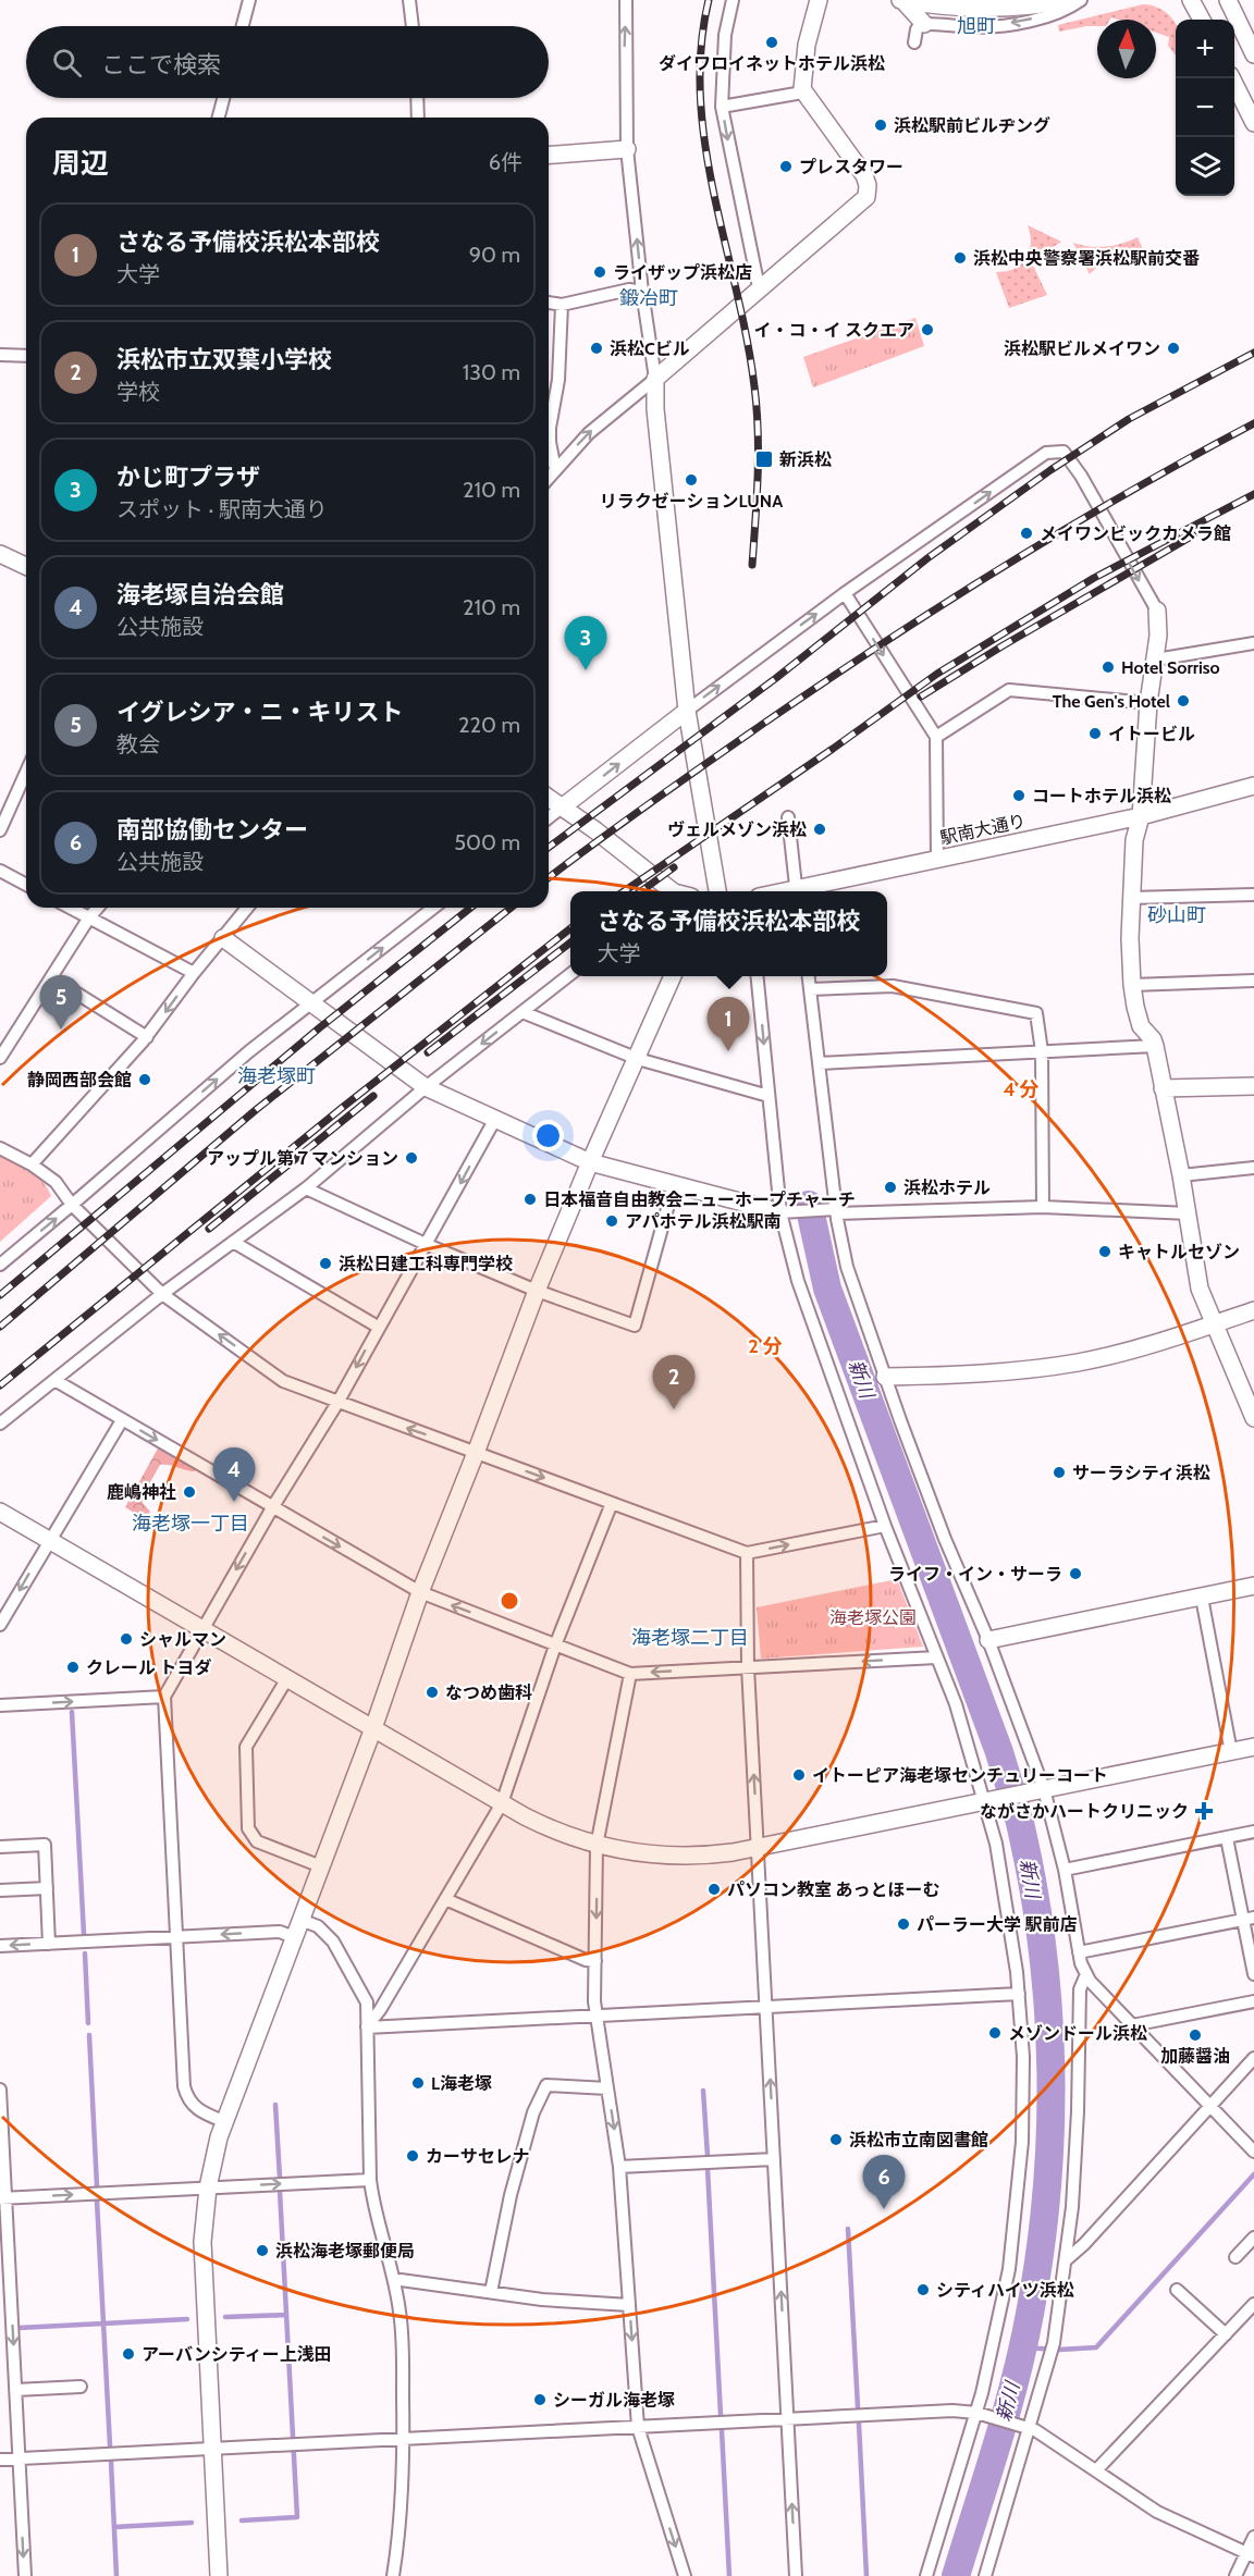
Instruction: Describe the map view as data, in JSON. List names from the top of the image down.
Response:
{
  "streets": {
    "street": ["駅南大通り"]
  },
  "districts": [
    "旭町",
    "鍛冶町",
    "砂山町",
    "海老塚町",
    "海老塚一丁目",
    "海老塚二丁目"
  ],
  "water": ["新川"],
  "parks": ["海老塚公園"],
  "places": {
    "other": [
      "ダイワロイネットホテル浜松",
      "浜松駅前ビルヂング",
      "プレスタワー",
      "浜松中央警察署浜松駅前交番",
      "ライザップ浜松店",
      "イ・コ・イ スクエア",
      "浜松Cビル",
      "浜松駅ビルメイワン",
      "リラクゼーションLUNA",
      "メイワンビックカメラ館",
      "Hotel Sorriso",
      "The Gen's Hotel",
      "イトービル",
      "コートホテル浜松",
      "ヴェルメゾン浜松",
      "静岡西部会館",
      "アップル第７マンション",
      "浜松ホテル",
      "日本福音自由教会ニューホープチャーチ",
      "アパホテル浜松駅南",
      "キャトルセゾン",
      "浜松日建工科専門学校",
      "サーラシティ浜松",
      "鹿嶋神社",
      "ライフ・イン・サーラ",
      "シャルマン",
      "クレール トヨダ",
      "なつめ歯科",
      "イトーピア海老塚センチュリーコート",
      "パソコン教室 あっとほーむ",
      "パーラー大学 駅前店",
      "メゾンドール浜松",
      "加藤醤油",
      "L海老塚",
      "浜松市立南図書館",
      "カーサセレナ",
      "浜松海老塚郵便局",
      "シティハイツ浜松",
      "アーバンシティー上浅田",
      "シーガル海老塚"
    ],
    "transit": ["新浜松"],
    "health": ["ながさかハートクリニック"]
  },
  "north": "top",
  "page": {
    "map_buttons": ["+", "−"],
    "search": "ここで検索",
    "heading": ["周辺", "6件"],
    "list": [
      {
        "mark": "1",
        "name": "さなる予備校浜松本部校",
        "note": "大学",
        "value": "90 m"
      },
      {
        "mark": "2",
        "name": "浜松市立双葉小学校",
        "note": "学校",
        "value": "130 m"
      },
      {
        "mark": "3",
        "name": "かじ町プラザ",
        "note": "スポット · 駅南大通り",
        "value": "210 m"
      },
      {
        "mark": "4",
        "name": "海老塚自治会館",
        "note": "公共施設",
        "value": "210 m"
      },
      {
        "mark": "5",
        "name": "イグレシア・ニ・キリスト",
        "note": "教会",
        "value": "220 m"
      },
      {
        "mark": "6",
        "name": "南部協働センター",
        "note": "公共施設",
        "value": "500 m"
      }
    ],
    "pins": [
      "3",
      "5",
      "1",
      "2",
      "4",
      "6"
    ],
    "popup": ["さなる予備校浜松本部校", "大学"]
  },
  "rings": ["4 分", "2 分"]
}
